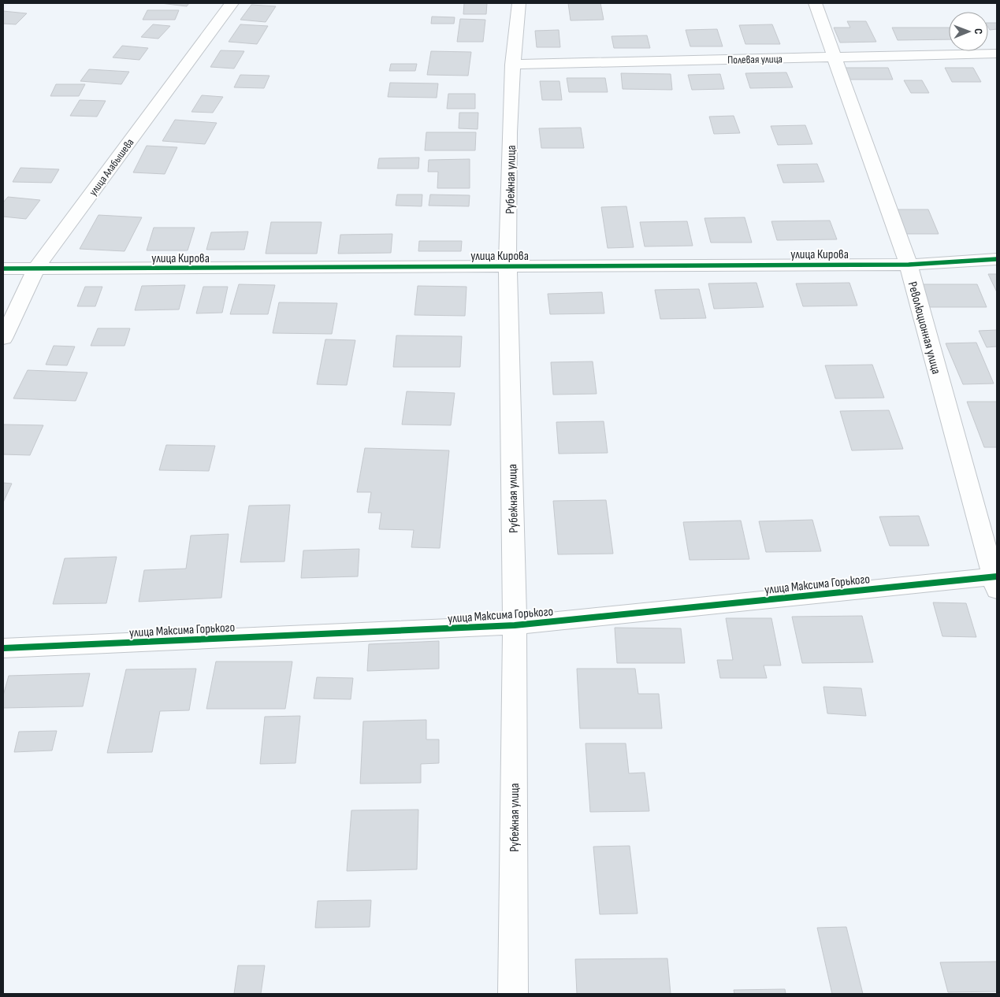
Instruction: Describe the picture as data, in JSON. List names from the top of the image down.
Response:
{
  "streets": {
    "street": [
      "Полевая улица",
      "улица Алабышева",
      "Рубежная улица",
      "улица Кирова",
      "Революционная улица",
      "улица Максима Горького"
    ]
  },
  "crossings": [
    ["Полевая улица", "Рубежная улица"],
    ["Полевая улица", "Революционная улица"],
    ["улица Алабышева", "улица Кирова"],
    ["Рубежная улица", "улица Кирова"],
    ["Рубежная улица", "улица Максима Горького"],
    ["улица Кирова", "Революционная улица"],
    ["Революционная улица", "улица Максима Горького"]
  ],
  "north": "right"
}
